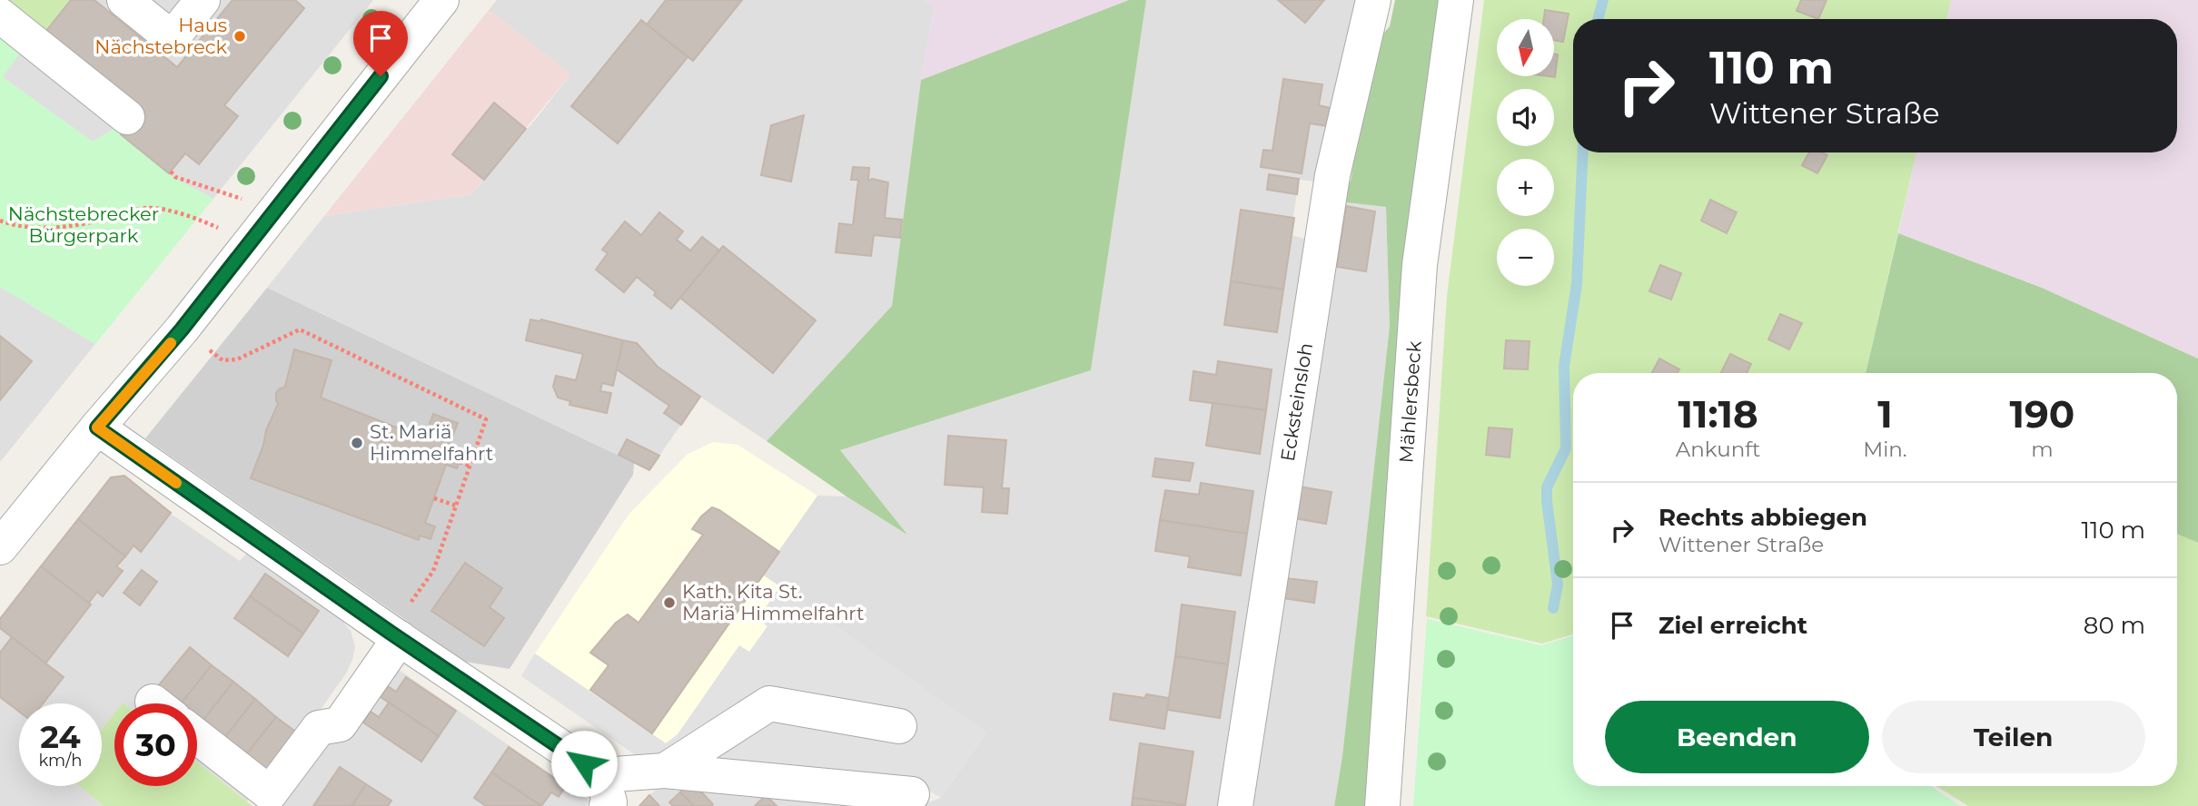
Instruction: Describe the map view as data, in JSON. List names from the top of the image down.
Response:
{
  "streets": {
    "street": ["Ecksteinsloh", "Mählersbeck"]
  },
  "parks": ["Nächstebrecker Bürgerpark"],
  "places": ["Haus Nächstebreck", "St. Mariä Himmelfahrt", "Kath. Kita St. Mariä Himmelfahrt"],
  "north": "bottom",
  "page": {
    "map_buttons": ["+", "−"],
    "turn": ["110 m", "Wittener Straße"],
    "eta": [
      "11:18",
      "Ankunft",
      "1",
      "Min.",
      "190",
      "m"
    ],
    "list": [
      {
        "name": "Rechts abbiegen",
        "note": "Wittener Straße",
        "value": "110 m"
      },
      {
        "name": "Ziel erreicht",
        "value": "80 m"
      }
    ],
    "buttons": ["Beenden", "Teilen"],
    "speed": "24 km/h",
    "limit": "30"
  }
}
